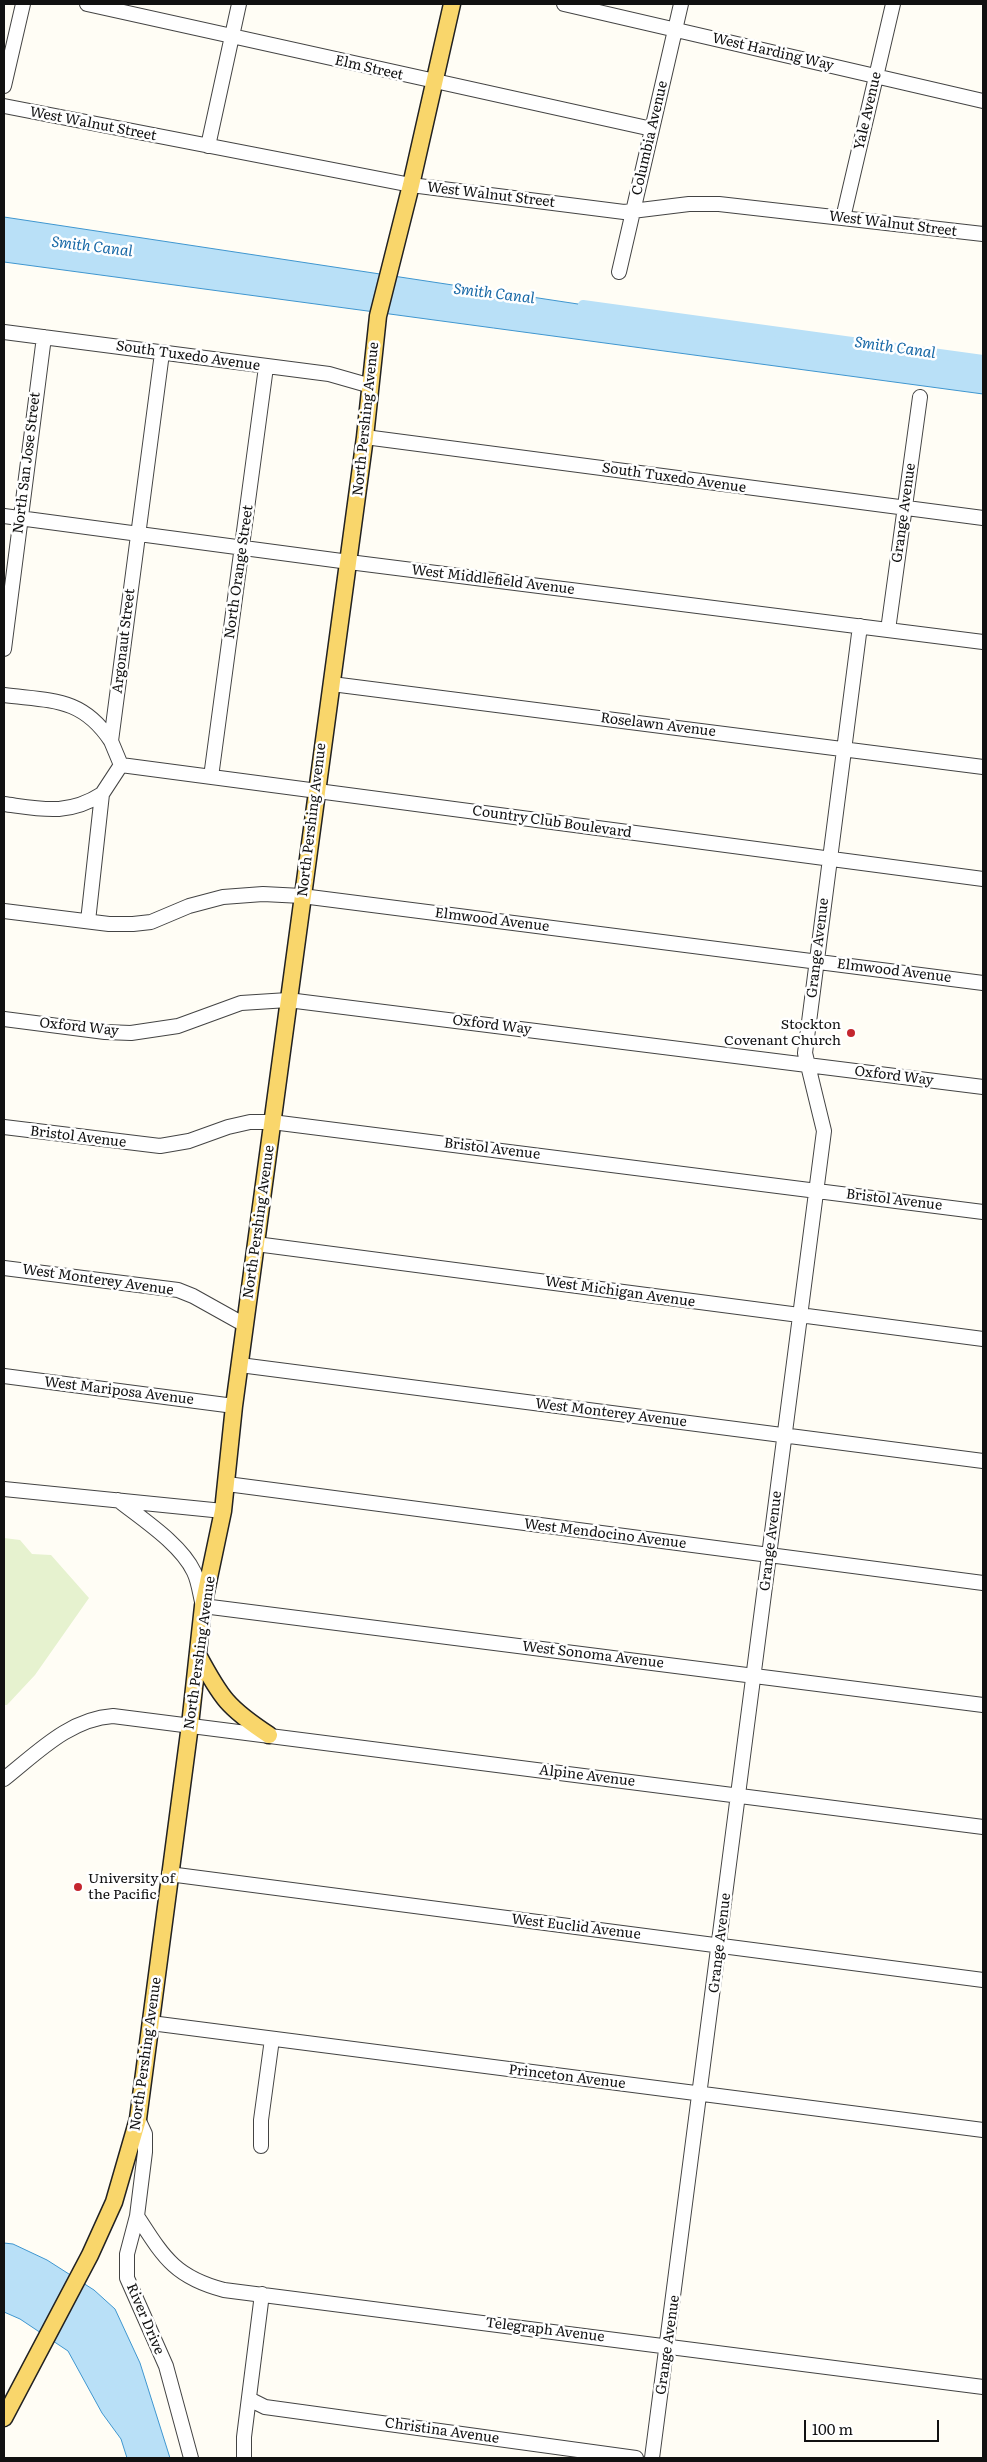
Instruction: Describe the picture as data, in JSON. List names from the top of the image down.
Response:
{
  "streets": {
    "main road": ["North Pershing Avenue"],
    "street": [
      "West Harding Way",
      "Elm Street",
      "Yale Avenue",
      "West Walnut Street",
      "Columbia Avenue",
      "South Tuxedo Avenue",
      "North San Jose Street",
      "Grange Avenue",
      "North Orange Street",
      "West Middlefield Avenue",
      "Argonaut Street",
      "Roselawn Avenue",
      "Country Club Boulevard",
      "Elmwood Avenue",
      "Oxford Way",
      "Bristol Avenue",
      "West Monterey Avenue",
      "West Michigan Avenue",
      "West Mariposa Avenue",
      "West Mendocino Avenue",
      "West Sonoma Avenue",
      "Alpine Avenue",
      "West Euclid Avenue",
      "Princeton Avenue",
      "River Drive",
      "Telegraph Avenue",
      "Christina Avenue"
    ]
  },
  "crossings": [
    ["West Harding Way", "Yale Avenue"],
    ["West Harding Way", "Columbia Avenue"],
    ["Elm Street", "Columbia Avenue"],
    ["Elm Street", "North Pershing Avenue"],
    ["Yale Avenue", "West Walnut Street"],
    ["West Walnut Street", "Columbia Avenue"],
    ["West Walnut Street", "North Pershing Avenue"],
    ["South Tuxedo Avenue", "North Pershing Avenue"],
    ["South Tuxedo Avenue", "North San Jose Street"],
    ["South Tuxedo Avenue", "Grange Avenue"],
    ["South Tuxedo Avenue", "North Orange Street"],
    ["South Tuxedo Avenue", "Argonaut Street"],
    ["North Pershing Avenue", "West Middlefield Avenue"],
    ["North Pershing Avenue", "Roselawn Avenue"],
    ["North Pershing Avenue", "Country Club Boulevard"],
    ["North Pershing Avenue", "Elmwood Avenue"],
    ["North Pershing Avenue", "Oxford Way"],
    ["North Pershing Avenue", "Bristol Avenue"],
    ["North Pershing Avenue", "West Monterey Avenue"],
    ["North Pershing Avenue", "West Michigan Avenue"],
    ["North Pershing Avenue", "West Mariposa Avenue"],
    ["North Pershing Avenue", "West Mendocino Avenue"],
    ["North Pershing Avenue", "West Sonoma Avenue"],
    ["North Pershing Avenue", "Alpine Avenue"],
    ["North Pershing Avenue", "West Euclid Avenue"],
    ["North Pershing Avenue", "Princeton Avenue"],
    ["North Pershing Avenue", "River Drive"],
    ["North San Jose Street", "West Middlefield Avenue"],
    ["Grange Avenue", "West Middlefield Avenue"],
    ["Grange Avenue", "Roselawn Avenue"],
    ["Grange Avenue", "Country Club Boulevard"],
    ["Grange Avenue", "Elmwood Avenue"],
    ["Grange Avenue", "Oxford Way"],
    ["Grange Avenue", "Bristol Avenue"],
    ["Grange Avenue", "West Monterey Avenue"],
    ["Grange Avenue", "West Michigan Avenue"],
    ["Grange Avenue", "West Mendocino Avenue"],
    ["Grange Avenue", "West Sonoma Avenue"],
    ["Grange Avenue", "Alpine Avenue"],
    ["Grange Avenue", "West Euclid Avenue"],
    ["Grange Avenue", "Princeton Avenue"],
    ["Grange Avenue", "Telegraph Avenue"],
    ["North Orange Street", "West Middlefield Avenue"],
    ["North Orange Street", "Country Club Boulevard"],
    ["West Middlefield Avenue", "Argonaut Street"],
    ["Argonaut Street", "Country Club Boulevard"],
    ["River Drive", "Telegraph Avenue"]
  ],
  "water": ["Smith Canal"],
  "places": ["Stockton Covenant Church", "University of the Pacific"],
  "scale_bar": "100 m"
}
